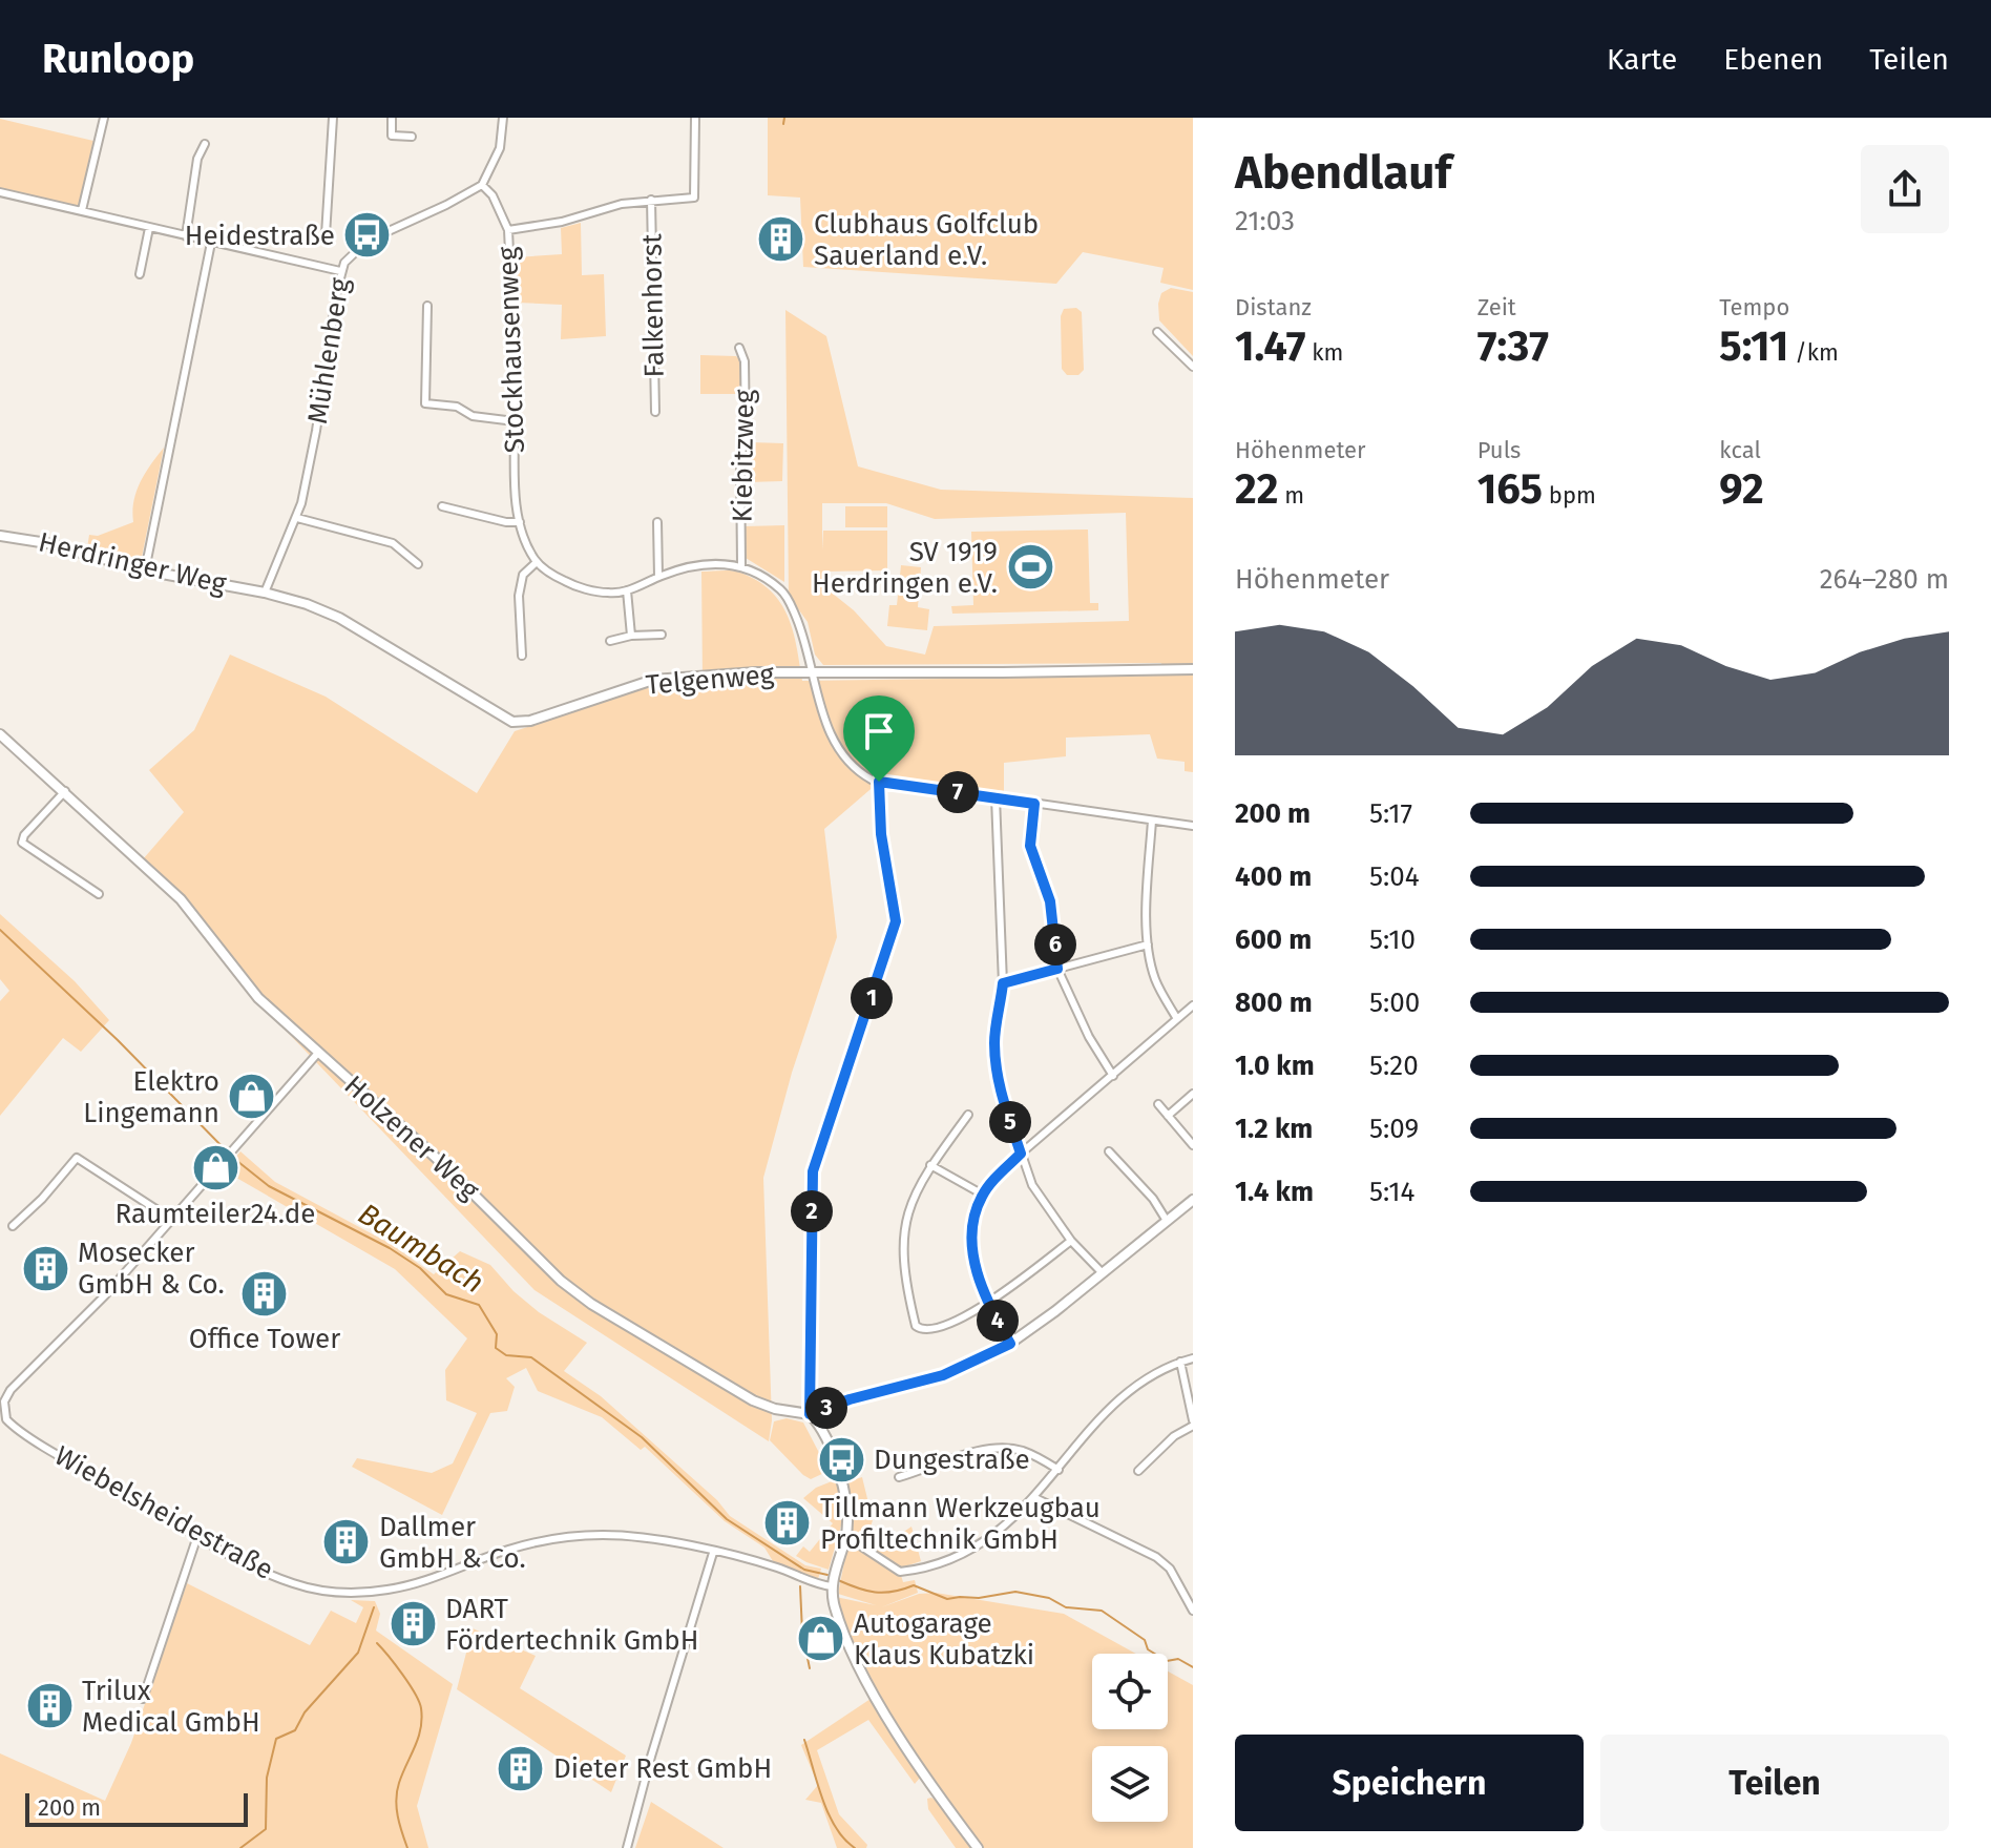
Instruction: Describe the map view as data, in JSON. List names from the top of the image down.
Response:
{
  "streets": {
    "main road": ["Herdringer Weg", "Telgenweg", "Holzener Weg"],
    "street": [
      "Falkenhorst",
      "Stockhausenweg",
      "Mühlenberg",
      "Kiebitzweg",
      "Wiebelsheidestraße"
    ]
  },
  "crossings": [
    ["Stockhausenweg", "Mühlenberg"],
    ["Mühlenberg", "Herdringer Weg"],
    ["Mühlenberg", "Telgenweg"],
    ["Herdringer Weg", "Telgenweg"],
    ["Holzener Weg", "Wiebelsheidestraße"]
  ],
  "water": ["Baumbach"],
  "places": {
    "bus stop": ["Heidestraße", "Dungestraße"],
    "building": [
      "Clubhaus Golfclub Sauerland e.V.",
      "Mosecker GmbH & Co.",
      "Office Tower",
      "Tillmann Werkzeugbau Profiltechnik GmbH",
      "Dallmer GmbH & Co.",
      "DART Fördertechnik GmbH",
      "Trilux Medical GmbH",
      "Dieter Rest GmbH"
    ],
    "sports": ["SV 1919 Herdringen e.V."],
    "shop": ["Elektro Lingemann", "Raumteiler24.de", "Autogarage Klaus Kubatzki"]
  },
  "scale_bar": "200 m",
  "page": {
    "header": "Runloop",
    "nav": ["Karte", "Ebenen", "Teilen"],
    "heading": ["Abendlauf", "21:03"],
    "stats": [
      ["Distanz", "1.47 km"],
      ["Zeit", "7:37"],
      ["Tempo", "5:11 /km"],
      ["Höhenmeter", "22 m"],
      ["Puls", "165 bpm"],
      ["kcal", "92"]
    ],
    "chart": ["Höhenmeter", "264–280 m"],
    "pins": [
      "7",
      "6",
      "1",
      "5",
      "2",
      "4",
      "3"
    ],
    "list": [
      {
        "name": "200 m",
        "note": "5:17"
      },
      {
        "name": "400 m",
        "note": "5:04"
      },
      {
        "name": "600 m",
        "note": "5:10"
      },
      {
        "name": "800 m",
        "note": "5:00"
      },
      {
        "name": "1.0 km",
        "note": "5:20"
      },
      {
        "name": "1.2 km",
        "note": "5:09"
      },
      {
        "name": "1.4 km",
        "note": "5:14"
      }
    ],
    "buttons": ["Speichern", "Teilen"],
    "scale": "200 m"
  }
}
